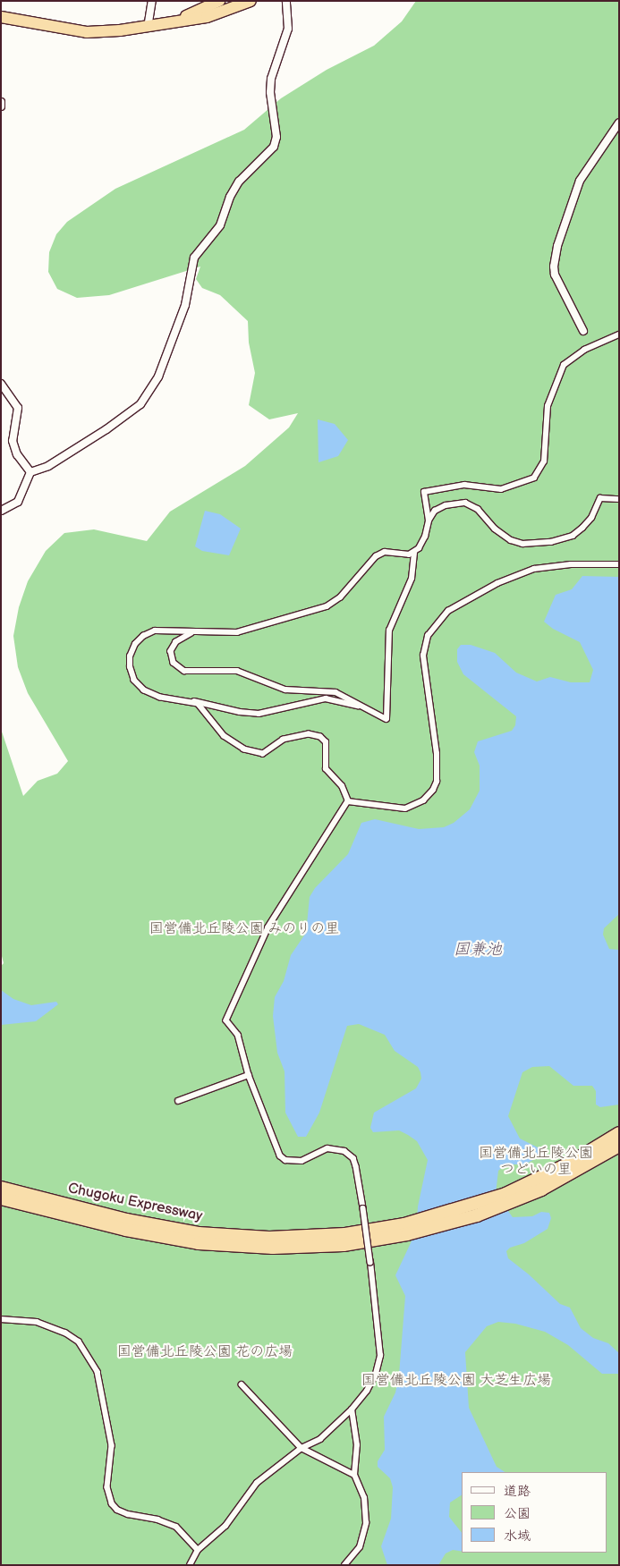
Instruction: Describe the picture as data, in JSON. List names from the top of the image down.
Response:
{
  "streets": {
    "highway": ["Chugoku Expressway"]
  },
  "water": ["国兼池"],
  "parks": [
    "国営備北丘陵公園 みのりの里",
    "国営備北丘陵公園 つどいの里",
    "国営備北丘陵公園 花の広場",
    "国営備北丘陵公園 大芝生広場"
  ],
  "legend": ["道路", "公園", "水域"]
}
